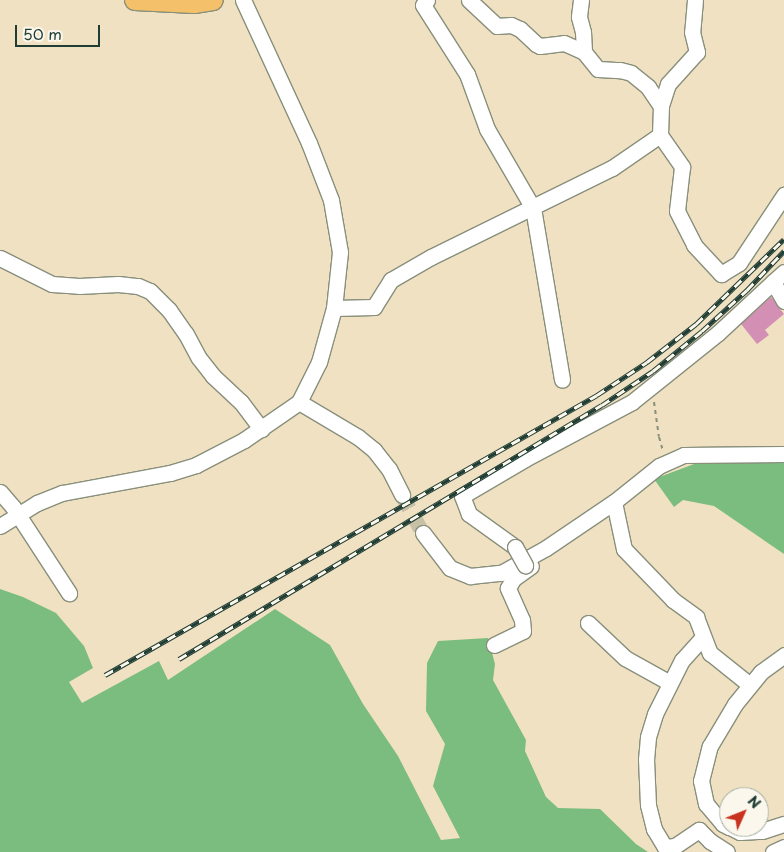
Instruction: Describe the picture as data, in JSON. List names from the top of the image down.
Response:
{
  "scale_bar": "50 m",
  "north": "top right"
}
